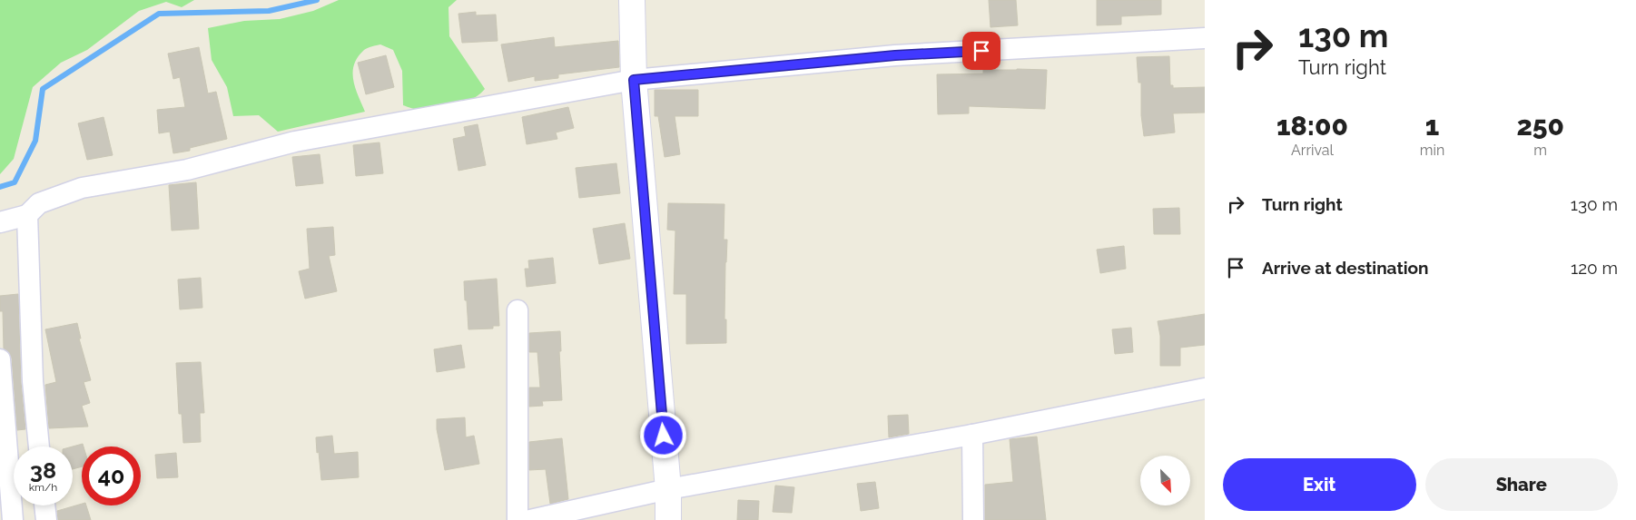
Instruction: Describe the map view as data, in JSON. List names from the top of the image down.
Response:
{
  "north": "bottom right",
  "page": {
    "turn": ["130 m", "Turn right"],
    "eta": [
      "18:00",
      "Arrival",
      "1",
      "min",
      "250",
      "m"
    ],
    "list": [
      {
        "name": "Turn right",
        "value": "130 m"
      },
      {
        "name": "Arrive at destination",
        "value": "120 m"
      }
    ],
    "speed": "38 km/h",
    "limit": "40",
    "buttons": ["Exit", "Share"]
  }
}
